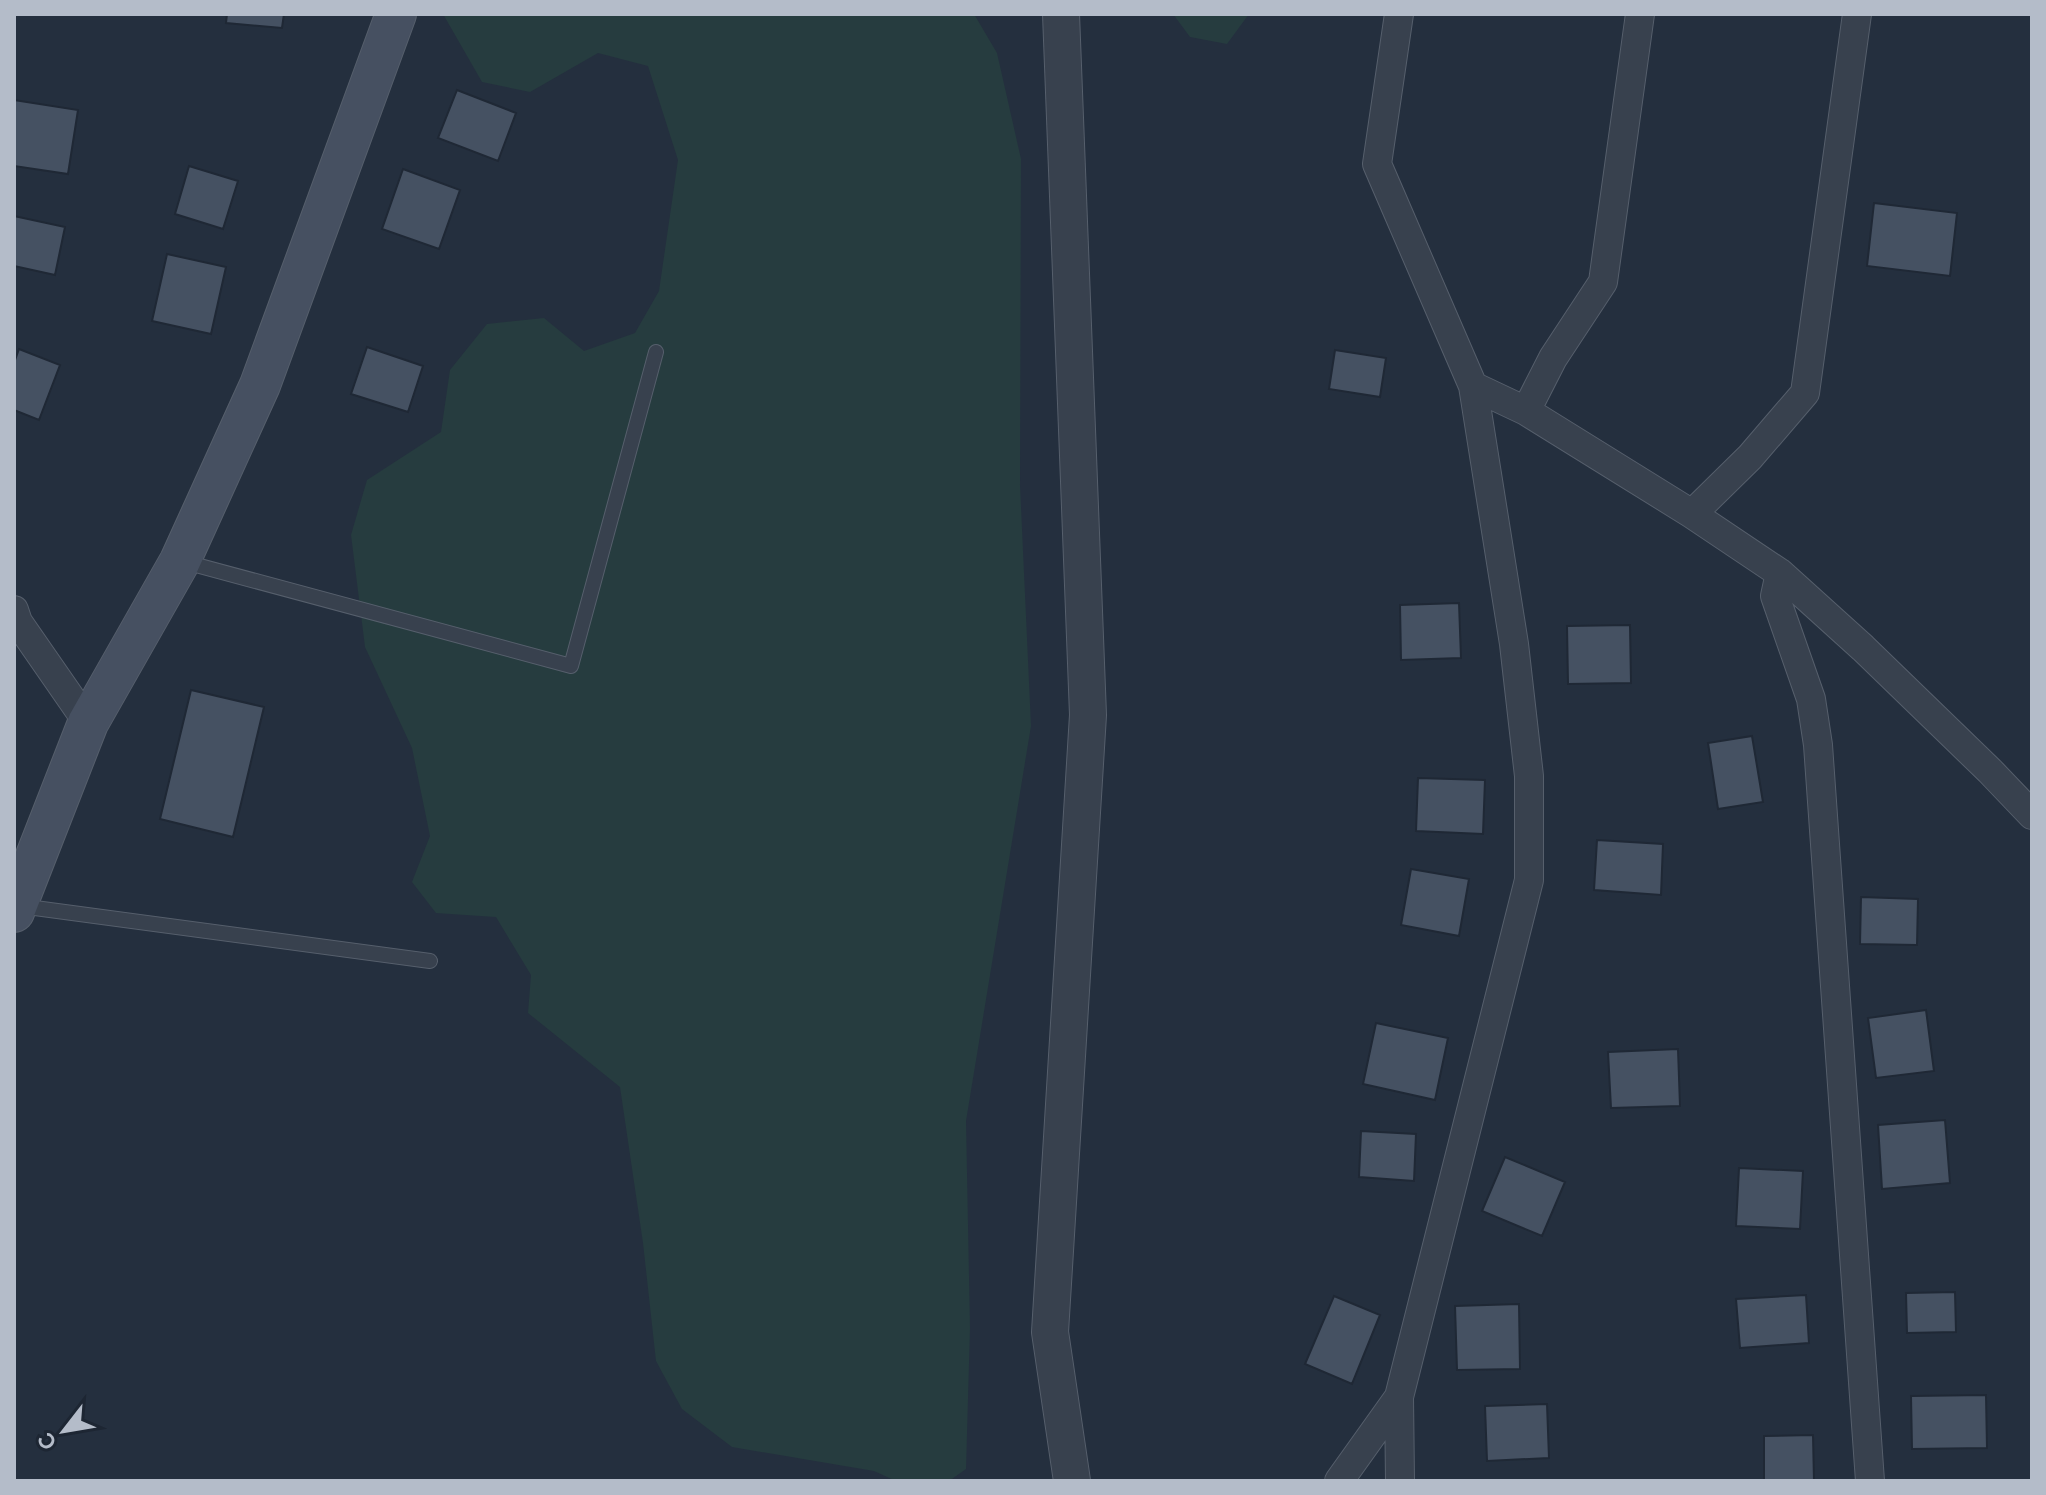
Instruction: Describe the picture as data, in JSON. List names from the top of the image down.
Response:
{
  "north": "bottom left"
}
